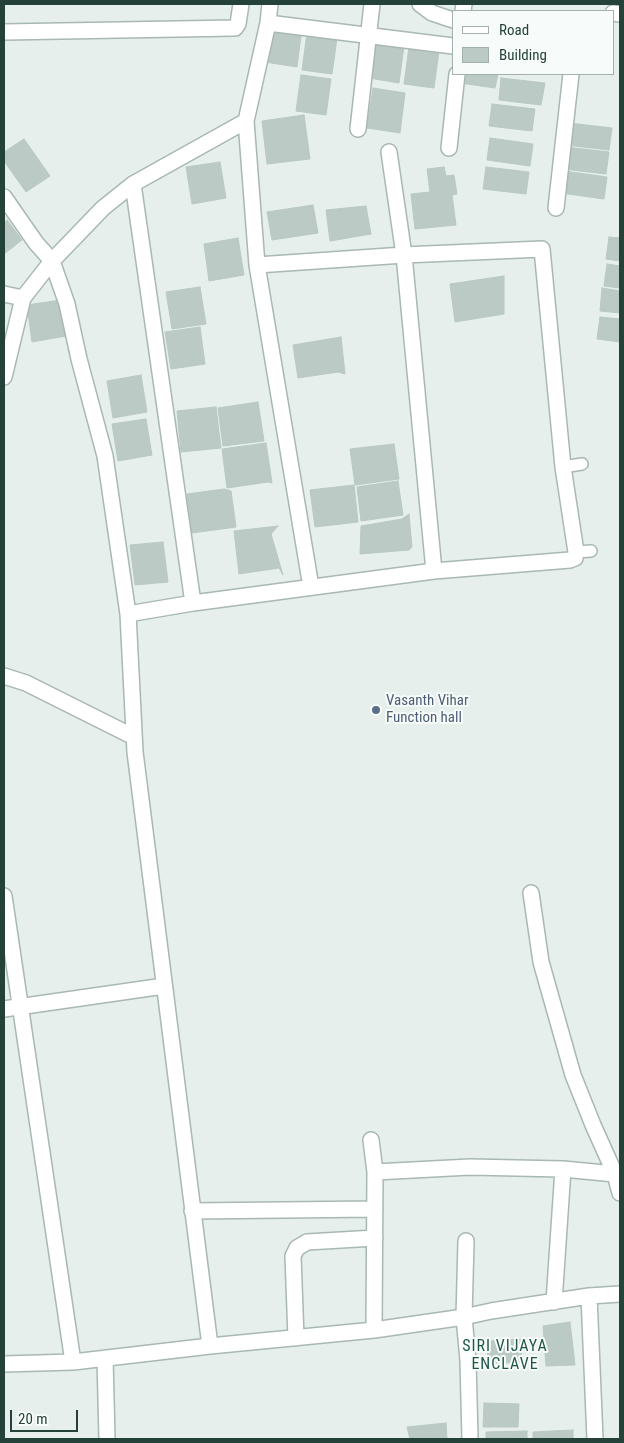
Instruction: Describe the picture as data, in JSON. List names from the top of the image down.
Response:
{
  "districts": ["SIRI VIJAYA ENCLAVE"],
  "places": ["Vasanth Vihar Function hall"],
  "legend": ["Road", "Building"],
  "scale_bar": "20 m"
}
